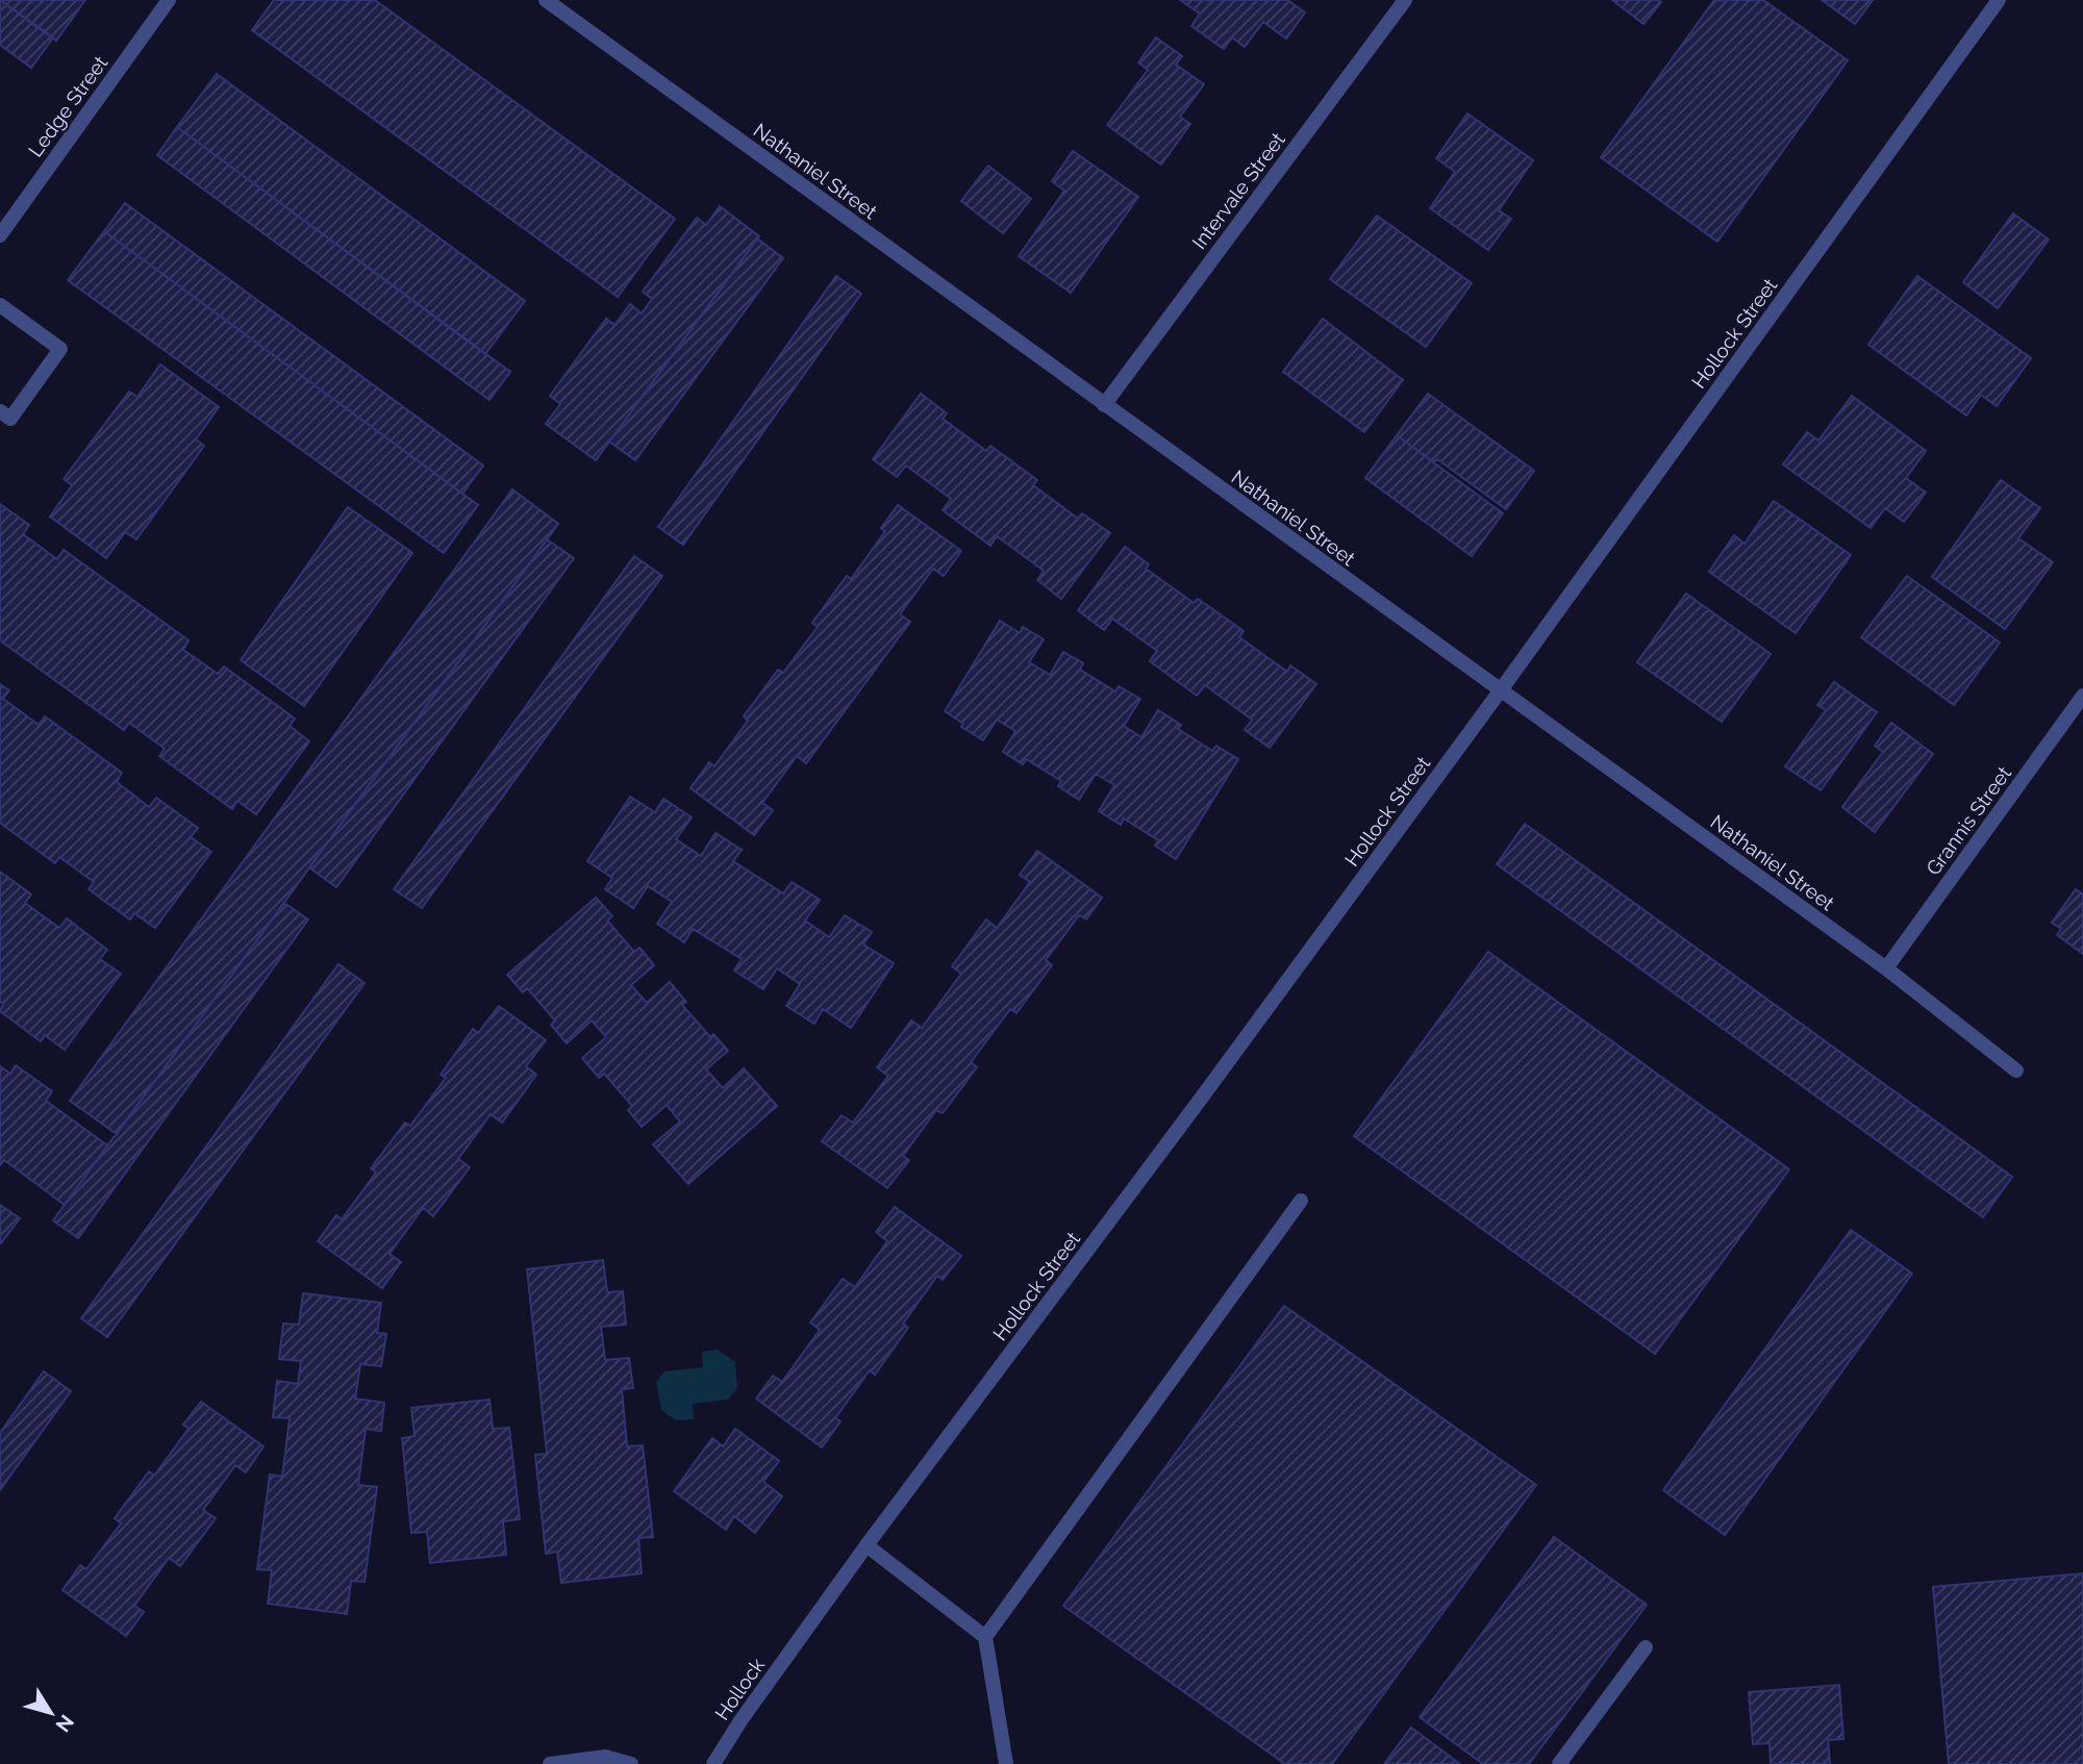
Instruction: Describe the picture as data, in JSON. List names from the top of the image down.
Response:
{
  "streets": {
    "street": [
      "Ledge Street",
      "Nathaniel Street",
      "Intervale Street",
      "Hollock Street",
      "Grannis Street",
      "Hollock"
    ]
  },
  "crossings": [
    ["Nathaniel Street", "Intervale Street"],
    ["Nathaniel Street", "Hollock Street"],
    ["Nathaniel Street", "Grannis Street"],
    ["Hollock Street", "Hollock"]
  ],
  "north": "bottom right"
}
